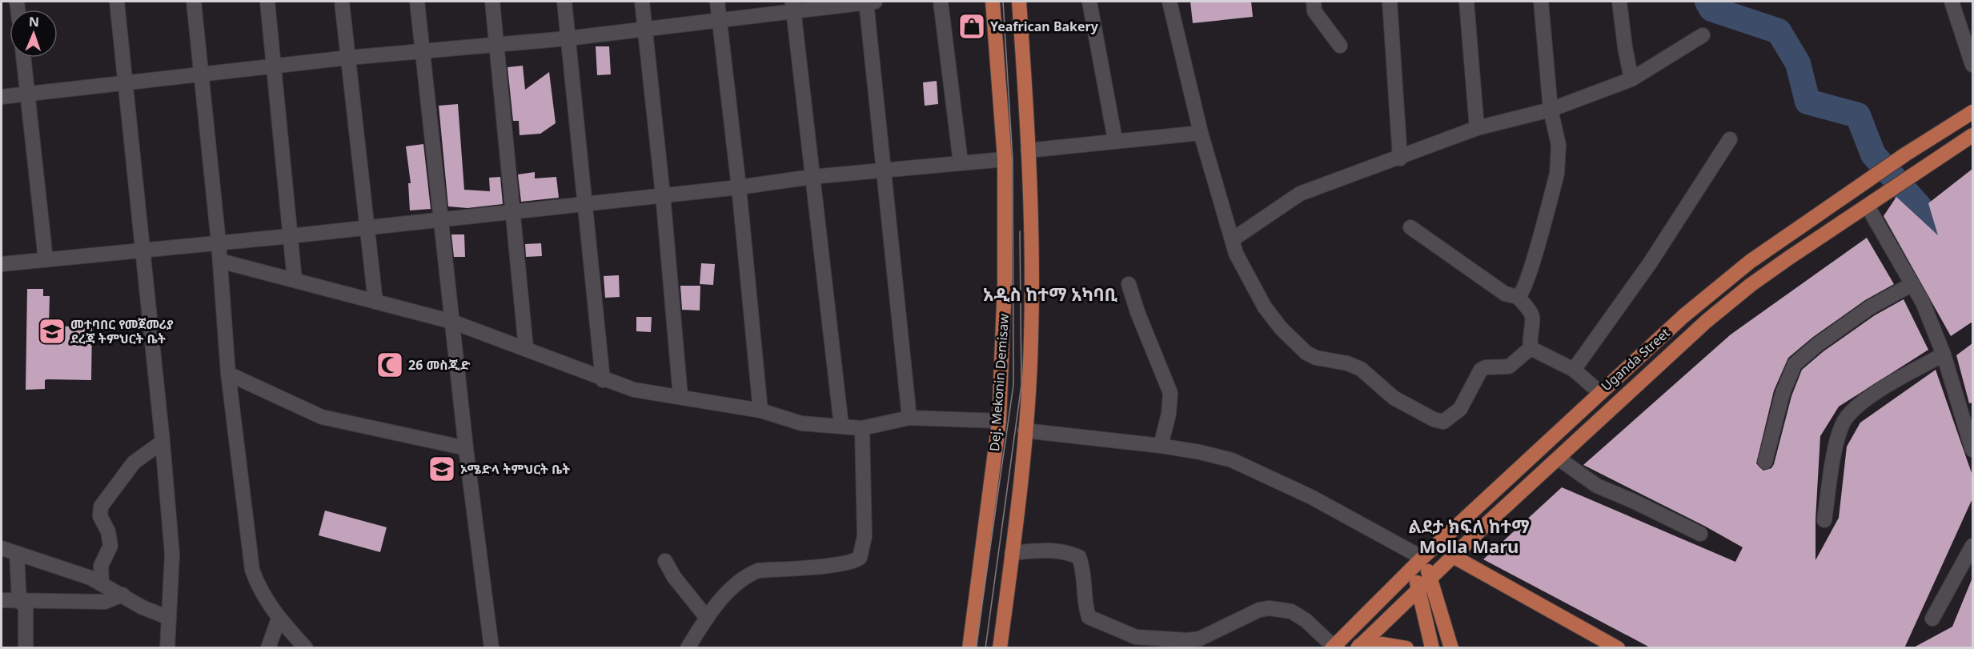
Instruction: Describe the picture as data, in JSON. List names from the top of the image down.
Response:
{
  "streets": {
    "main road": ["Uganda Street", "Dej. Mekonin Demisaw"]
  },
  "districts": ["አዲስ ከተማ አካባቢ", "ልደታ ክፍለ ከተማ Molla Maru"],
  "places": {
    "shop": ["Yeafrican Bakery"],
    "school or university": ["መተባበር የመጀመሪያ ደረጃ ትምህርት ቤት", "ኦሜድላ ትምህርት ቤት"],
    "mosque": ["26 መስጂድ"]
  },
  "north": "top"
}
